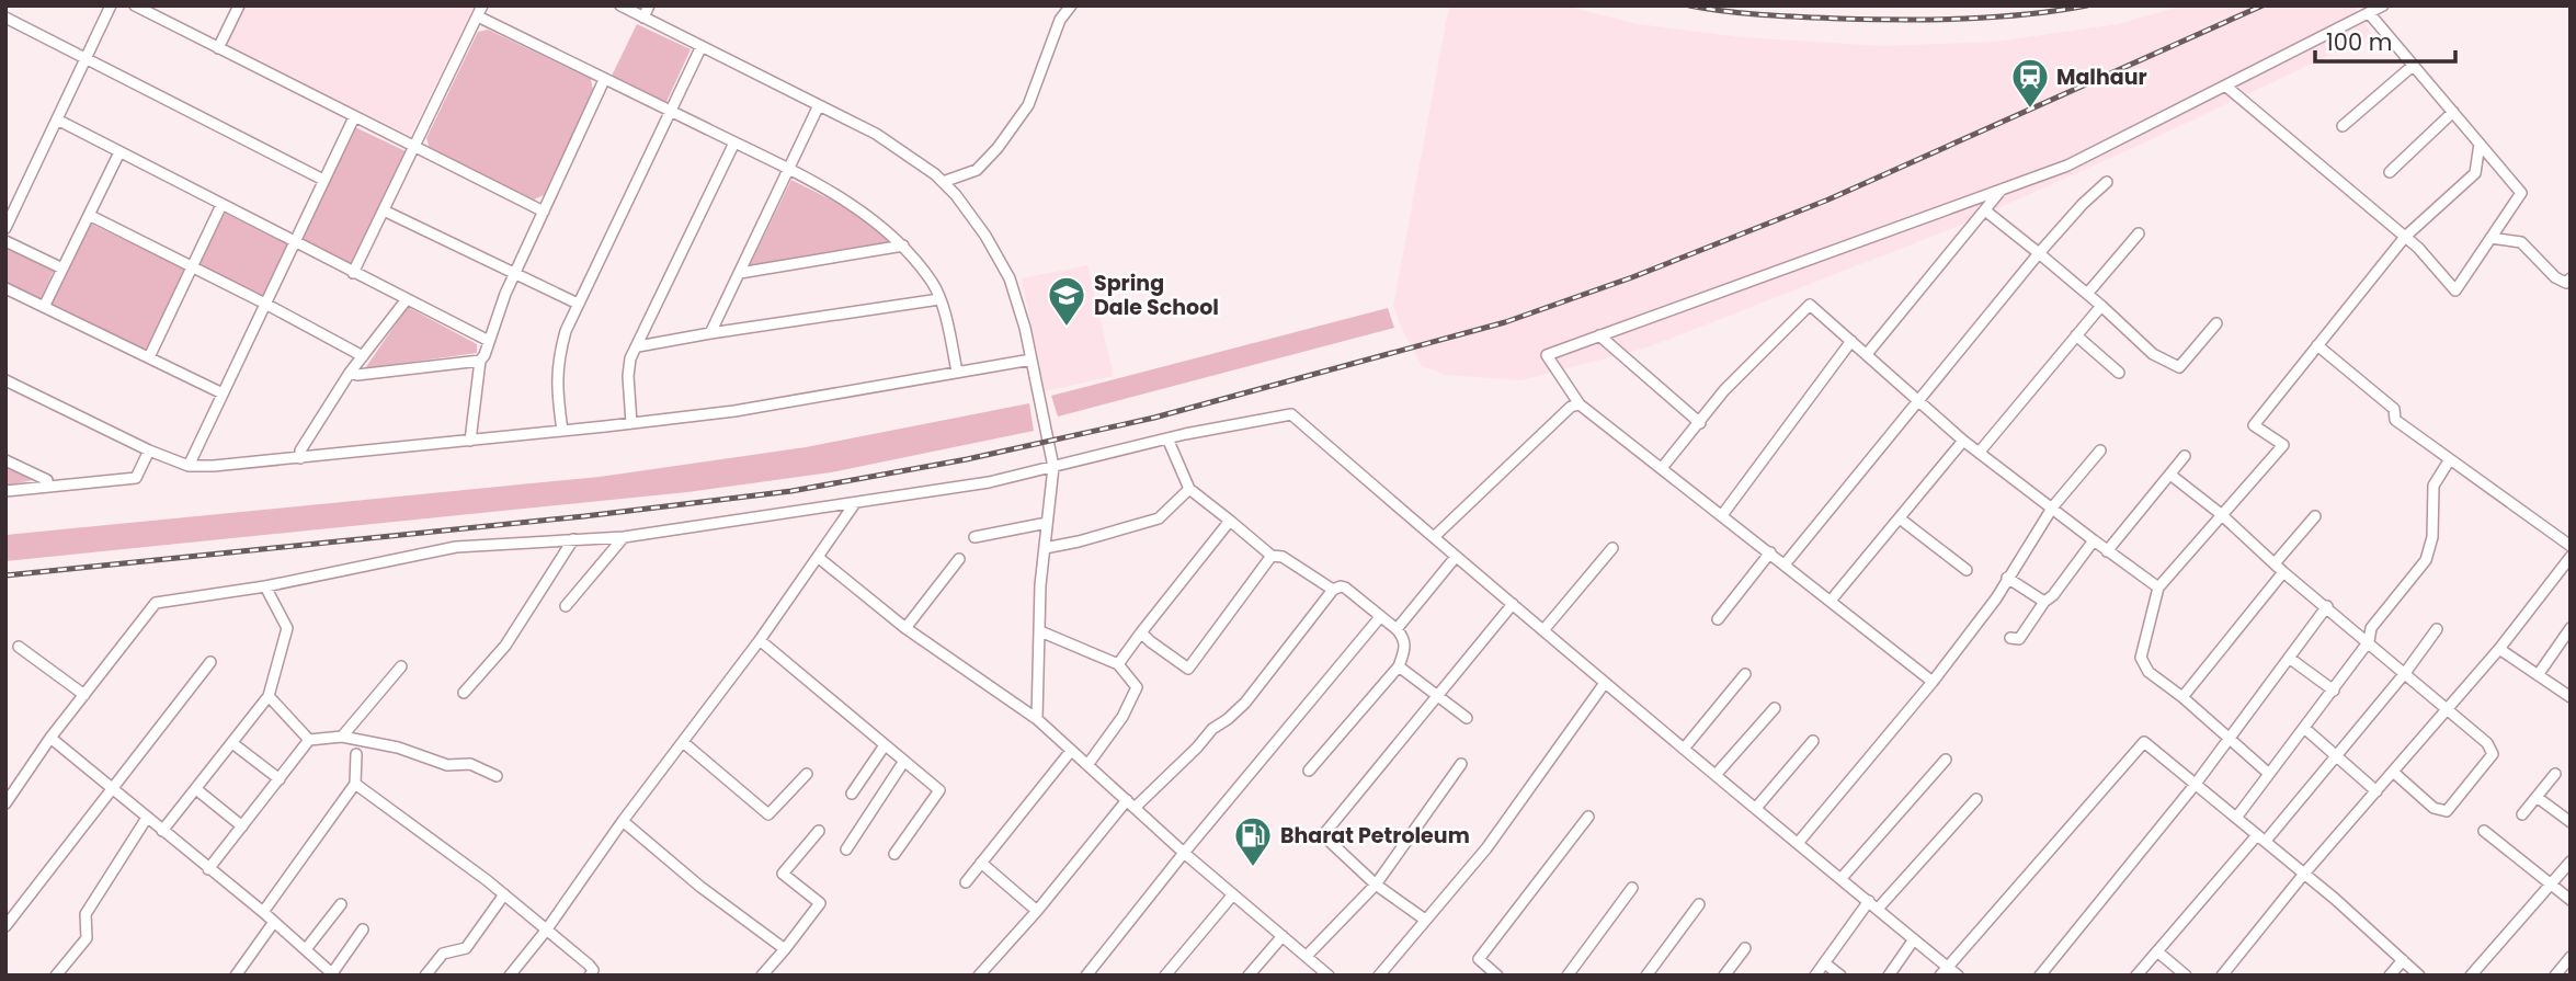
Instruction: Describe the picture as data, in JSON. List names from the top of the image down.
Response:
{
  "places": {
    "station": ["Malhaur"],
    "school or university": ["Spring Dale School"],
    "fuel station": ["Bharat Petroleum"]
  },
  "scale_bar": "100 m"
}
